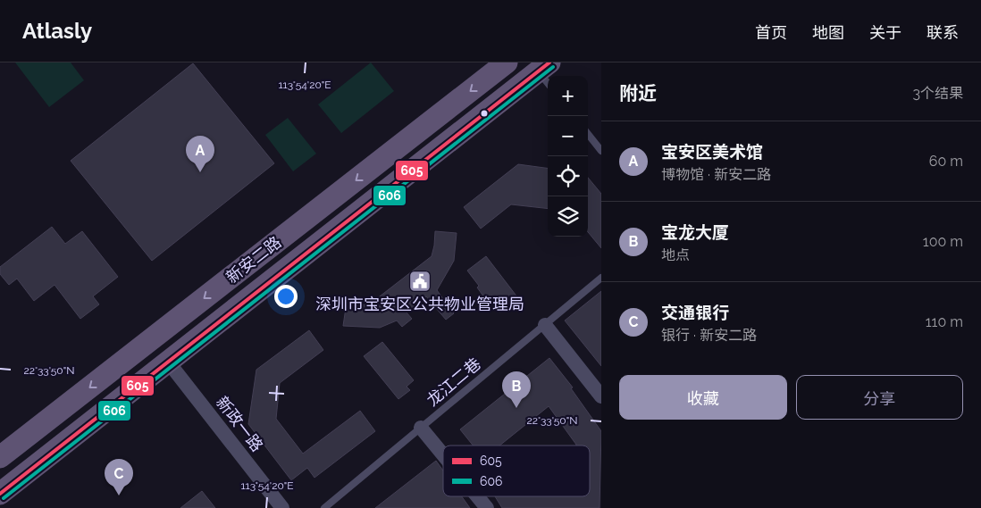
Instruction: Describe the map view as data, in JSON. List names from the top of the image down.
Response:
{
  "streets": {
    "main road": ["新安二路"],
    "street": ["新政一路"],
    "lane": ["龙江二巷"]
  },
  "crossings": [
    ["新安二路", "新政一路"]
  ],
  "places": {
    "public building": ["深圳市宝安区公共物业管理局"]
  },
  "lines": ["transit line 605", "transit line 606"],
  "legend": ["605", "606"],
  "page": {
    "header": "Atlasly",
    "nav": [
      "首页",
      "地图",
      "关于",
      "联系"
    ],
    "heading": ["附近", "3个结果"],
    "map_buttons": ["+", "−"],
    "list": [
      {
        "mark": "A",
        "name": "宝安区美术馆",
        "note": "博物馆 · 新安二路",
        "value": "60 m"
      },
      {
        "mark": "B",
        "name": "宝龙大厦",
        "note": "地点",
        "value": "100 m"
      },
      {
        "mark": "C",
        "name": "交通银行",
        "note": "银行 · 新安二路",
        "value": "110 m"
      }
    ],
    "pins": ["A", "B", "C"],
    "buttons": ["收藏", "分享"]
  },
  "coordinates": ["113°54'20\"E", "22°33'50\"N"]
}
